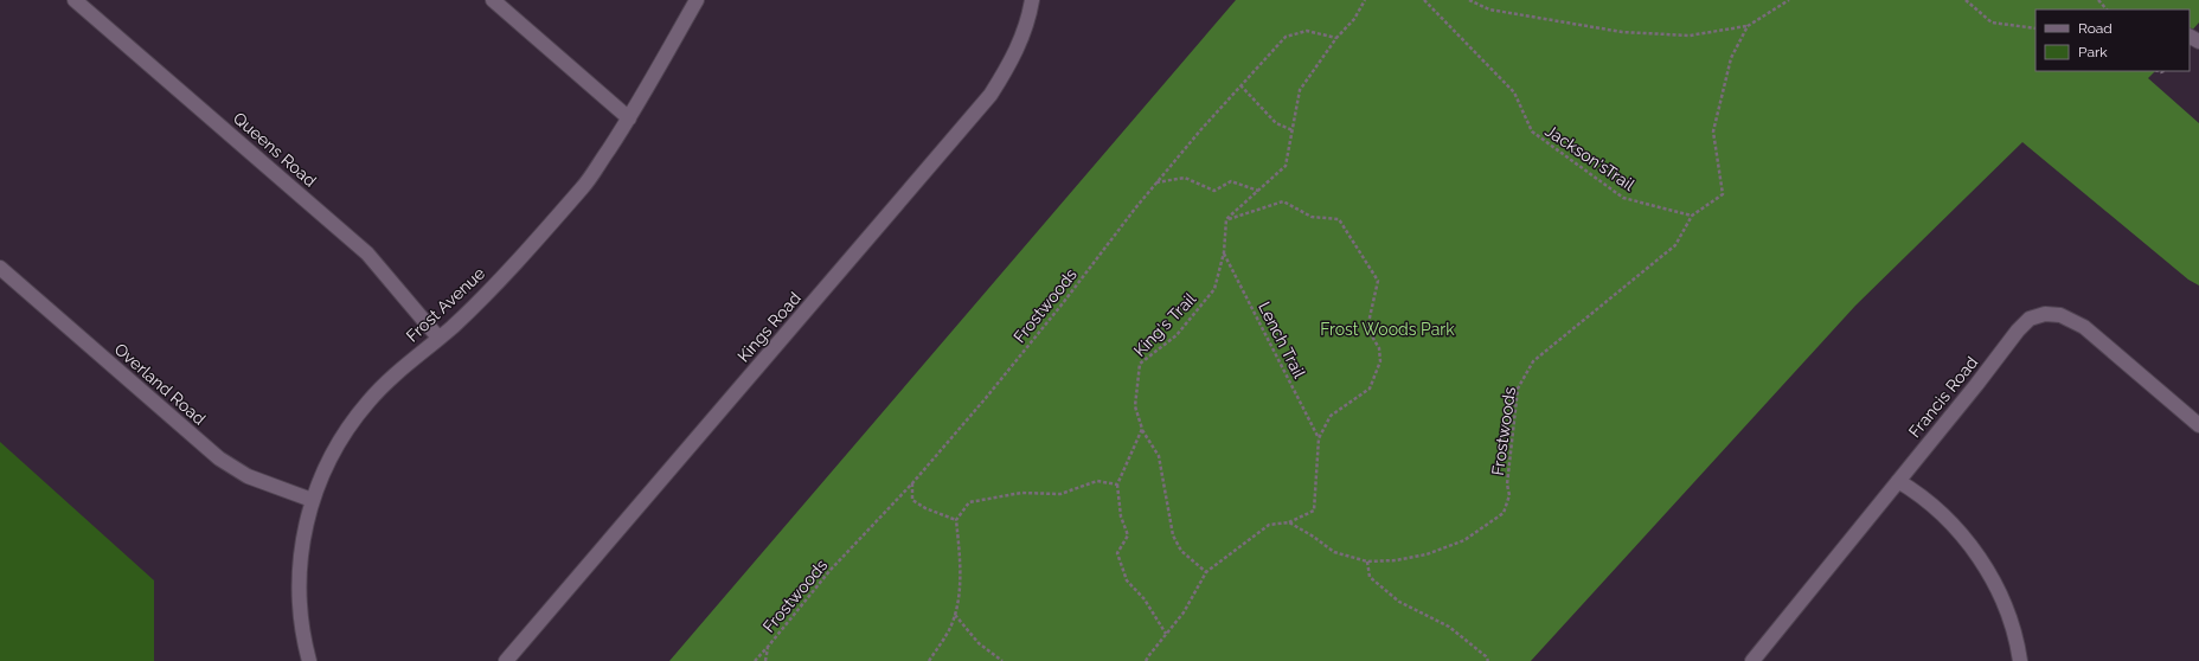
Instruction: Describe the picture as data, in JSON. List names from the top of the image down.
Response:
{
  "streets": {
    "street": [
      "Queens Road",
      "Frost Avenue",
      "Kings Road",
      "Overland Road",
      "Francis Road"
    ],
    "path": [
      "Jackson'sTrail",
      "Frostwoods",
      "King's Trail",
      "Lench Trail"
    ]
  },
  "crossings": [
    ["Queens Road", "Frost Avenue"],
    ["Jackson'sTrail", "Frostwoods"],
    ["Frost Avenue", "Overland Road"],
    ["King's Trail", "Lench Trail"]
  ],
  "parks": ["Frost Woods Park"],
  "legend": ["Road", "Park"]
}
